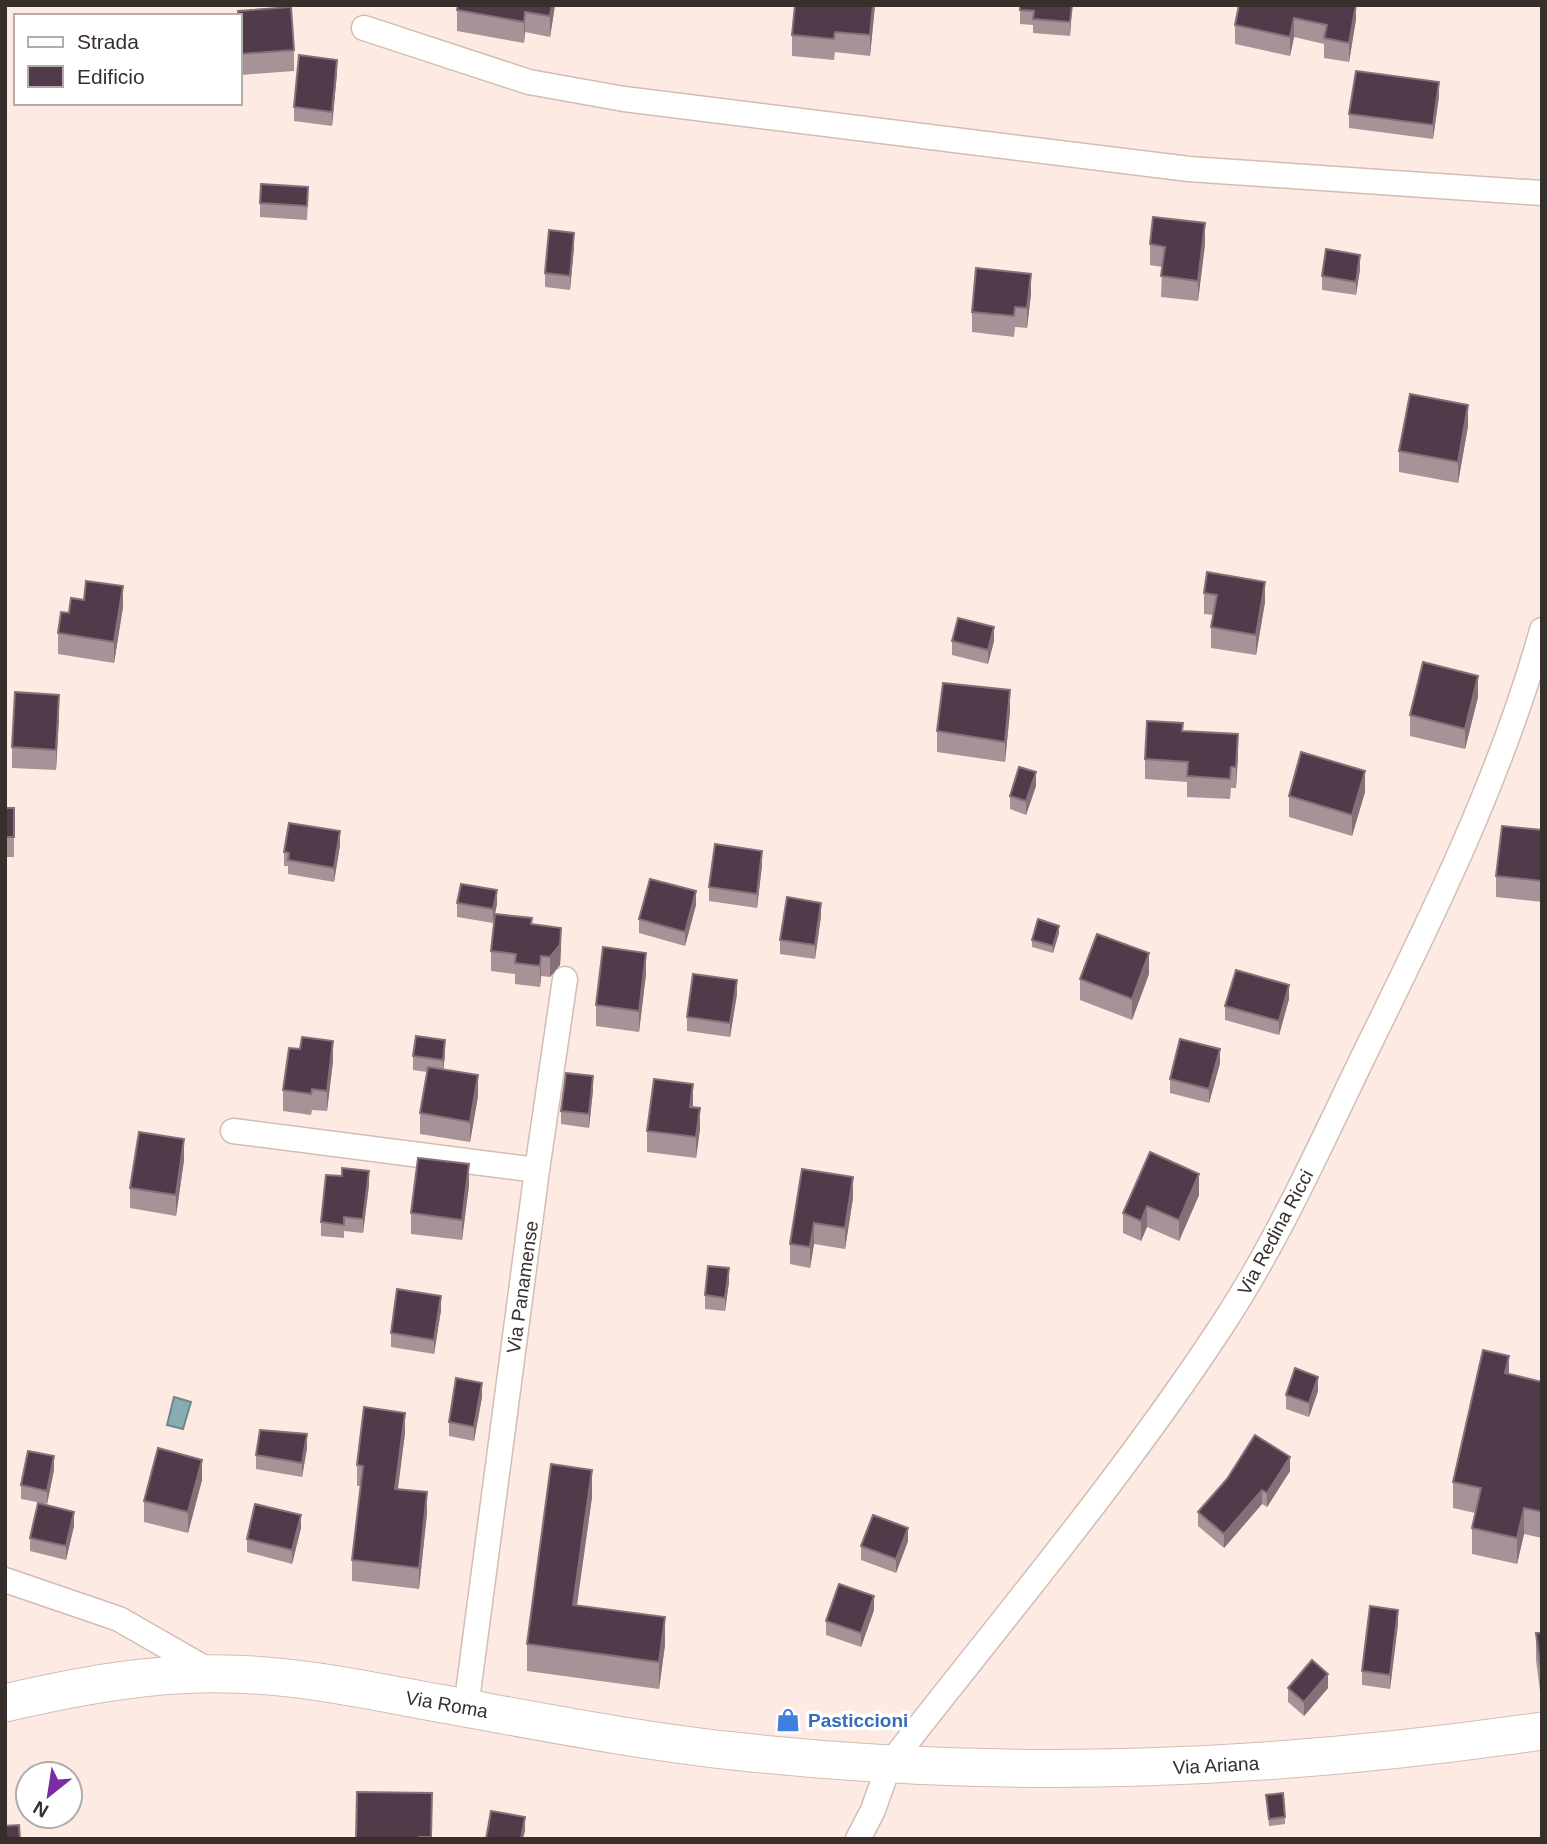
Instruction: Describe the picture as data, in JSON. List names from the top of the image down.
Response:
{
  "streets": {
    "main road": ["Via Roma", "Via Ariana"],
    "street": ["Via Redina Ricci", "Via Panamense"]
  },
  "crossings": [
    ["Via Redina Ricci", "Via Roma"],
    ["Via Redina Ricci", "Via Ariana"],
    ["Via Panamense", "Via Roma"],
    ["Via Roma", "Via Ariana"]
  ],
  "places": {
    "shop": ["Pasticcioni"]
  },
  "legend": ["Strada", "Edificio"],
  "north": "bottom left"
}
